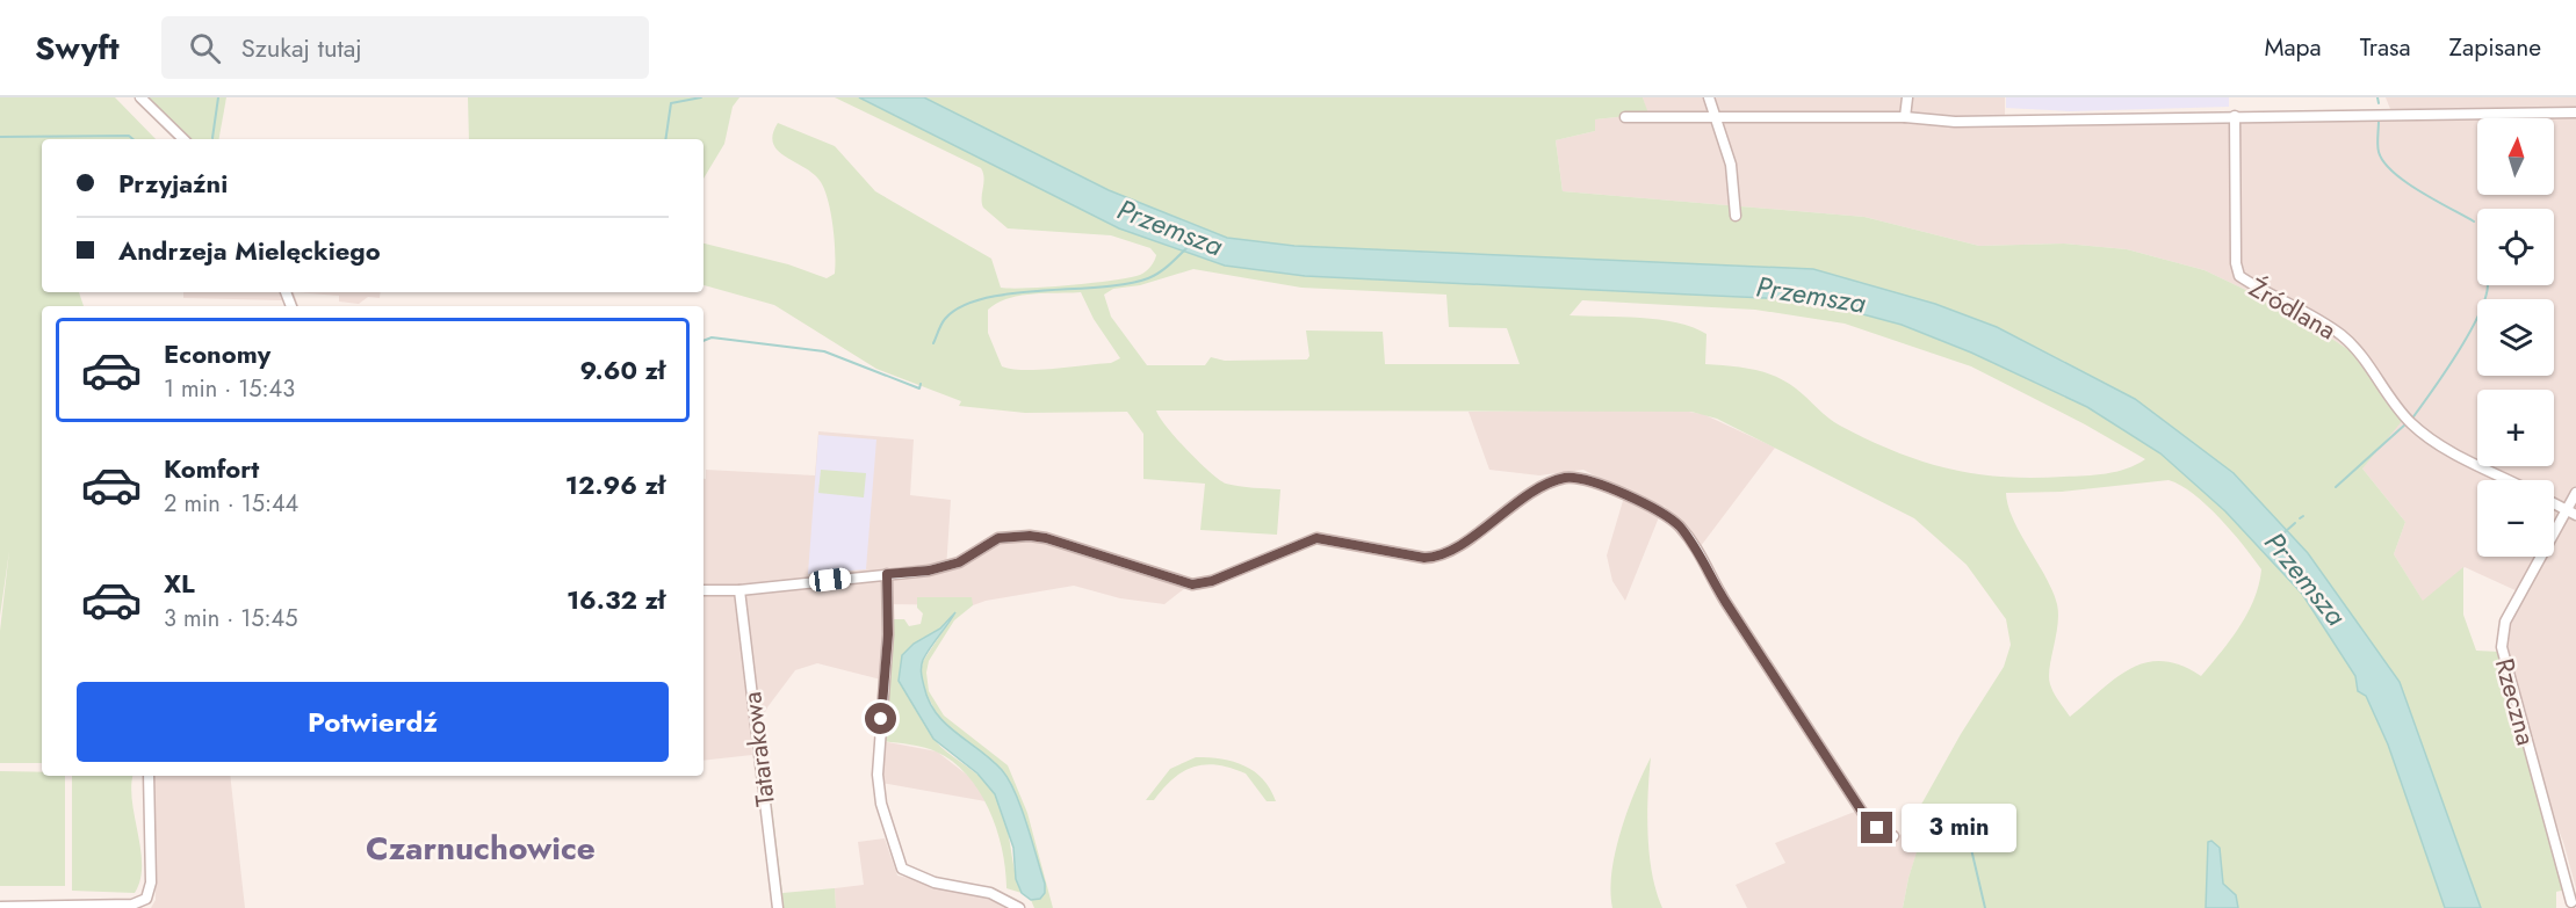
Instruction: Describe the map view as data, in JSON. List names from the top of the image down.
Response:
{
  "streets": {
    "street": ["Źródlana", "Rzeczna", "Tatarakowa"]
  },
  "districts": ["Czarnuchowice"],
  "water": ["Przemsza"],
  "north": "top",
  "page": {
    "header": "Swyft",
    "search": "Szukaj tutaj",
    "nav": ["Mapa", "Trasa", "Zapisane"],
    "map_buttons": ["+", "−"],
    "banner": ["Przyjaźni", "Andrzeja Mielęckiego"],
    "list": [
      {
        "name": "Economy",
        "note": "1 min · 15:43",
        "value": "9.60 zł"
      },
      {
        "name": "Komfort",
        "note": "2 min · 15:44",
        "value": "12.96 zł"
      },
      {
        "name": "XL",
        "note": "3 min · 15:45",
        "value": "16.32 zł"
      }
    ],
    "buttons": "Potwierdź",
    "bubble": "3 min"
  }
}
